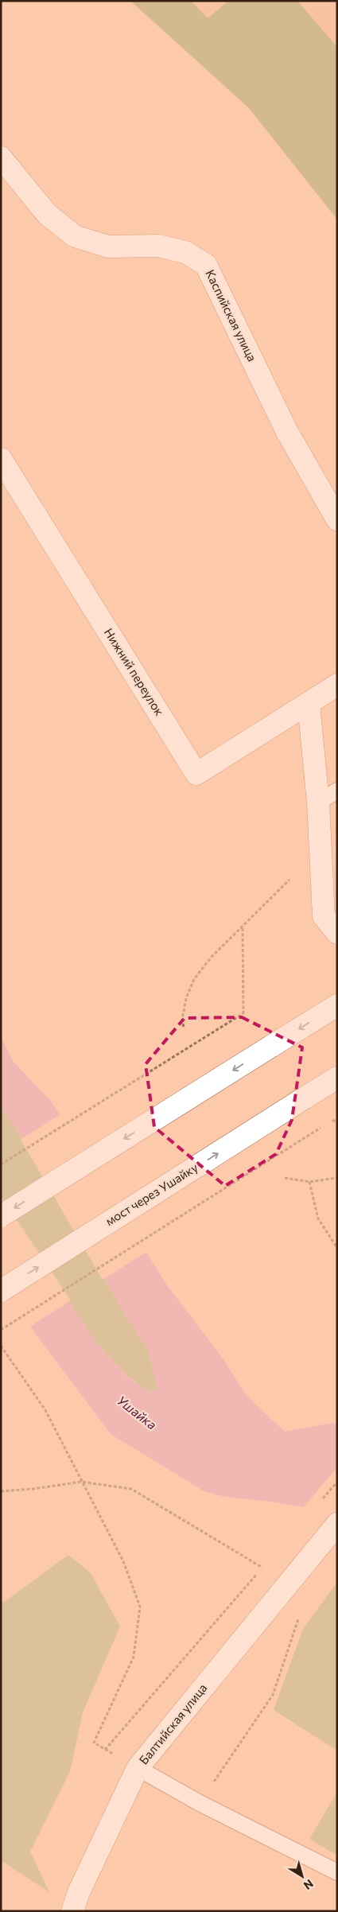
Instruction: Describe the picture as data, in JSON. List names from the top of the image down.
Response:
{
  "streets": {
    "street": [
      "Каспийская улица",
      "Нижний переулок",
      "мост через Ушайку",
      "Балтийская улица"
    ]
  },
  "water": ["Ушайка"],
  "north": "bottom right"
}
